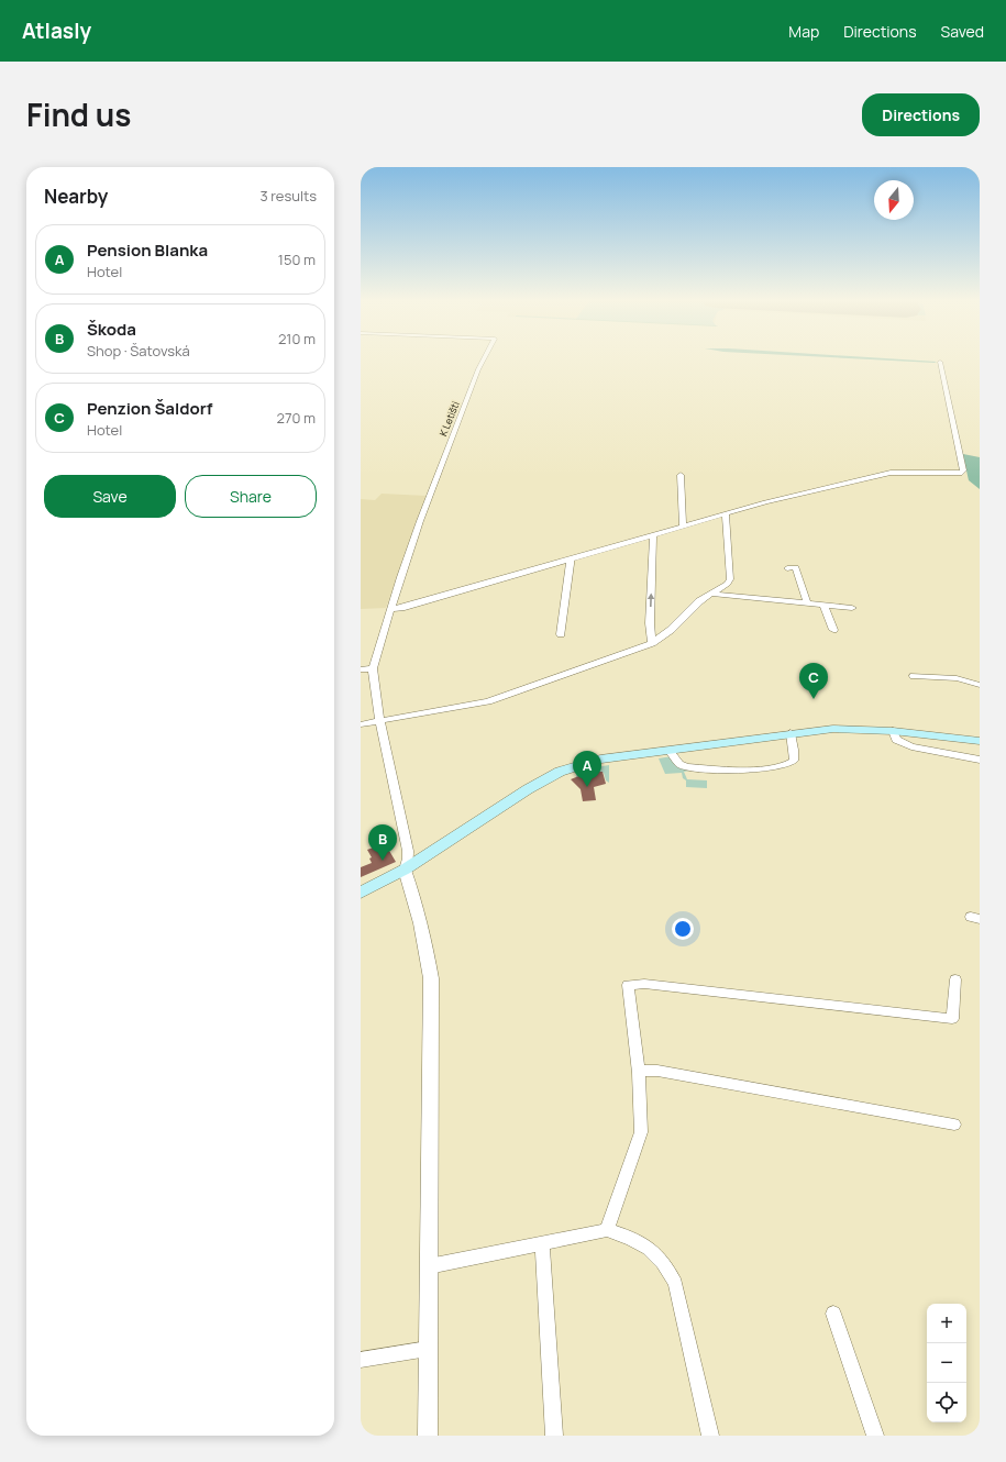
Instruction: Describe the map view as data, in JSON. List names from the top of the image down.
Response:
{
  "streets": {
    "street": ["K Letišti"]
  },
  "north": "bottom",
  "page": {
    "header": "Atlasly",
    "nav": ["Map", "Directions", "Saved"],
    "title": "Find us",
    "buttons": [
      "Directions",
      ["Save", "Share"]
    ],
    "heading": ["Nearby", "3 results"],
    "list": [
      {
        "mark": "A",
        "name": "Pension Blanka",
        "note": "Hotel",
        "value": "150 m"
      },
      {
        "mark": "B",
        "name": "Škoda",
        "note": "Shop · Šatovská",
        "value": "210 m"
      },
      {
        "mark": "C",
        "name": "Penzion Šaldorf",
        "note": "Hotel",
        "value": "270 m"
      }
    ],
    "pins": ["C", "A", "B"],
    "map_buttons": ["+", "−"]
  }
}
